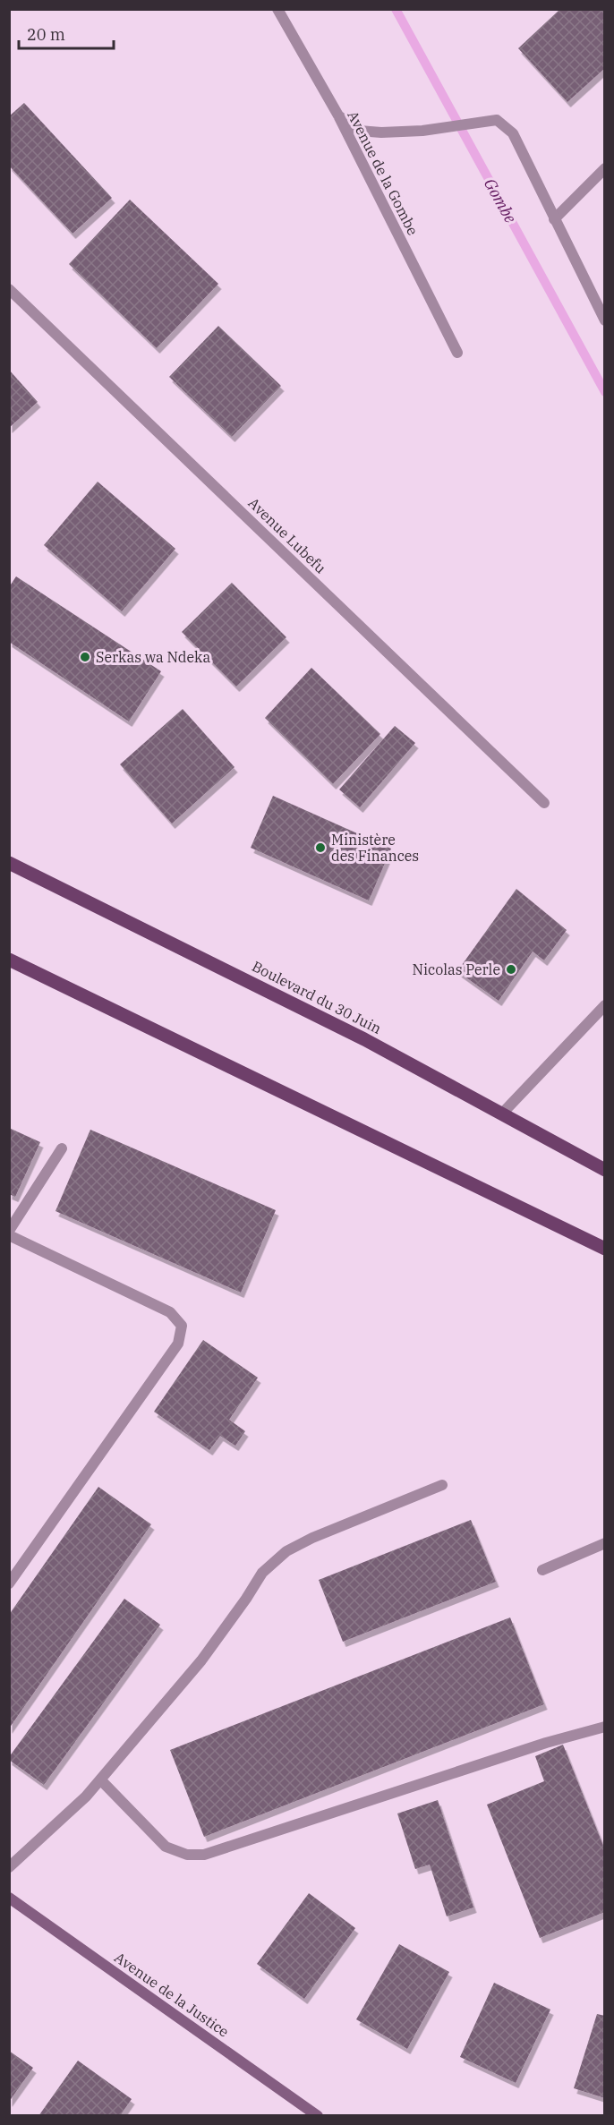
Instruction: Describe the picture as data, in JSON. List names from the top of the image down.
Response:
{
  "streets": {
    "main road": ["Boulevard du 30 Juin", "Avenue de la Justice"],
    "street": ["Avenue de la Gombe", "Avenue Lubefu"]
  },
  "water": ["Gombe"],
  "places": ["Serkas wa Ndeka", "Ministère des Finances", "Nicolas Perle"],
  "scale_bar": "20 m"
}
